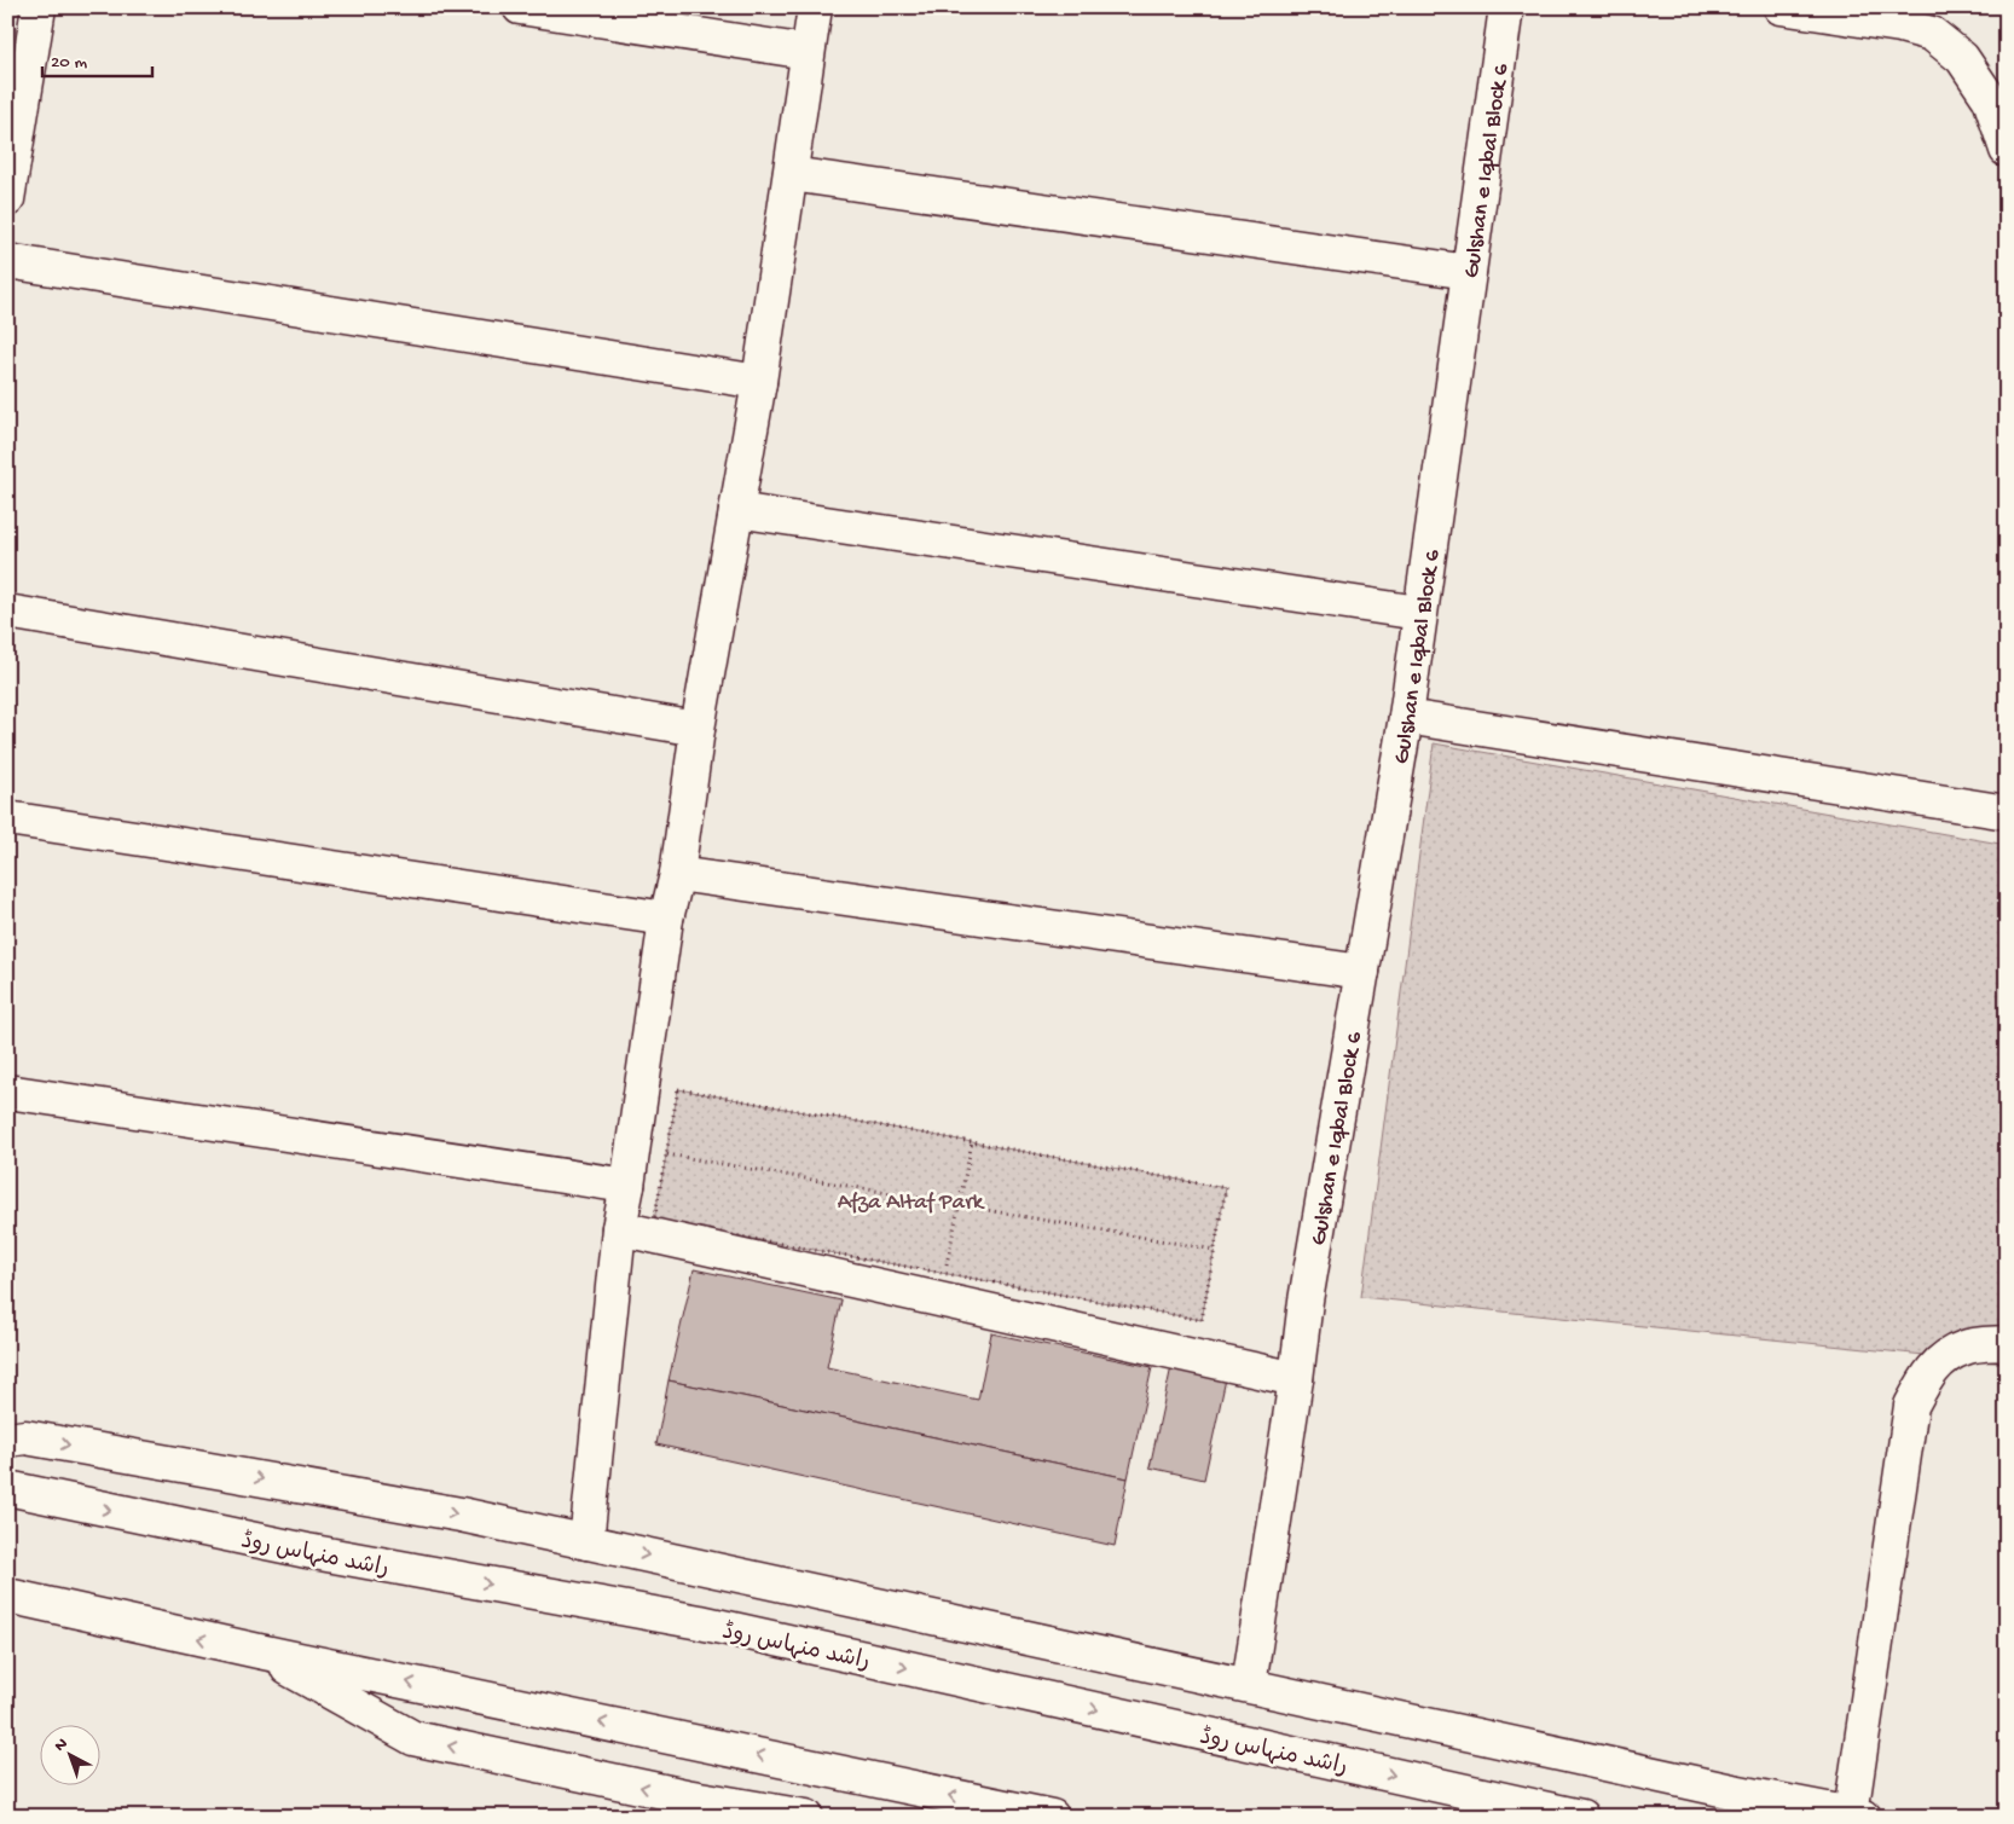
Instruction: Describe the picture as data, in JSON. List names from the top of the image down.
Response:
{
  "streets": {
    "street": ["Gulshan e Iqbal Block 6", "راشد منہاس روڈ"]
  },
  "parks": ["Afza Altaf Park"],
  "scale_bar": "20 m",
  "north": "top left"
}
